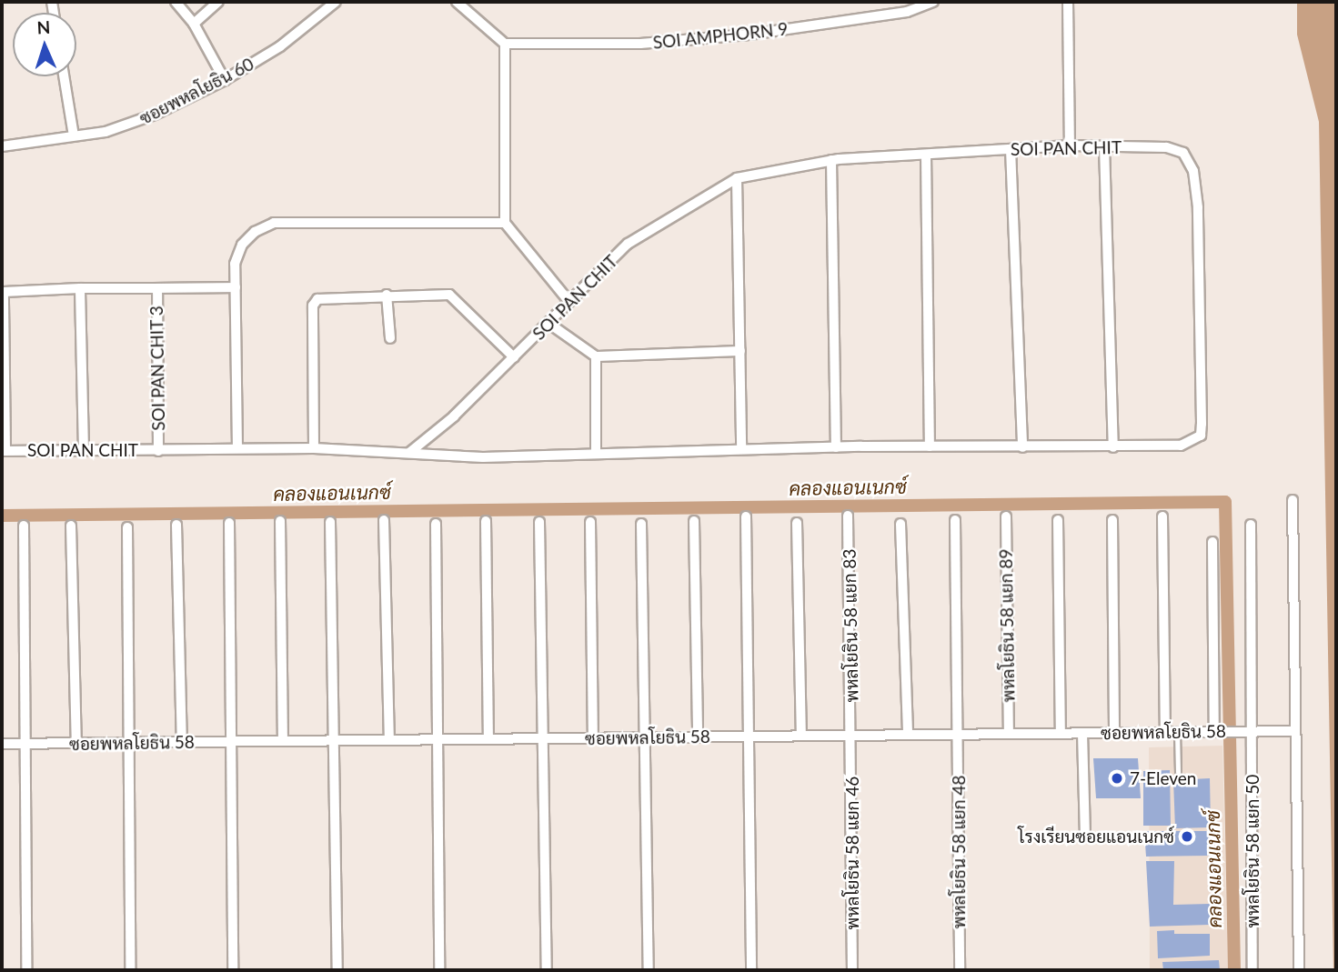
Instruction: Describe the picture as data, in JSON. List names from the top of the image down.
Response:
{
  "streets": {
    "street": [
      "SOI AMPHORN 9",
      "ซอยพหลโยธิน 60",
      "SOI PAN CHIT",
      "SOI PAN CHIT 3",
      "พหลโยธิน 58 แยก 83",
      "พหลโยธิน 58 แยก 89",
      "ซอยพหลโยธิน 58",
      "พหลโยธิน 58 แยก 50",
      "พหลโยธิน 58 แยก 48",
      "พหลโยธิน 58 แยก 46"
    ]
  },
  "crossings": [
    ["SOI PAN CHIT", "SOI PAN CHIT 3"],
    ["พหลโยธิน 58 แยก 83", "ซอยพหลโยธิน 58"],
    ["พหลโยธิน 58 แยก 83", "พหลโยธิน 58 แยก 46"],
    ["พหลโยธิน 58 แยก 89", "ซอยพหลโยธิน 58"],
    ["ซอยพหลโยธิน 58", "พหลโยธิน 58 แยก 50"],
    ["ซอยพหลโยธิน 58", "พหลโยธิน 58 แยก 48"],
    ["ซอยพหลโยธิน 58", "พหลโยธิน 58 แยก 46"]
  ],
  "water": ["คลองแอนเนกซ์"],
  "places": ["7-Eleven", "โรงเรียนซอยแอนเนกซ์"],
  "north": "top"
}
